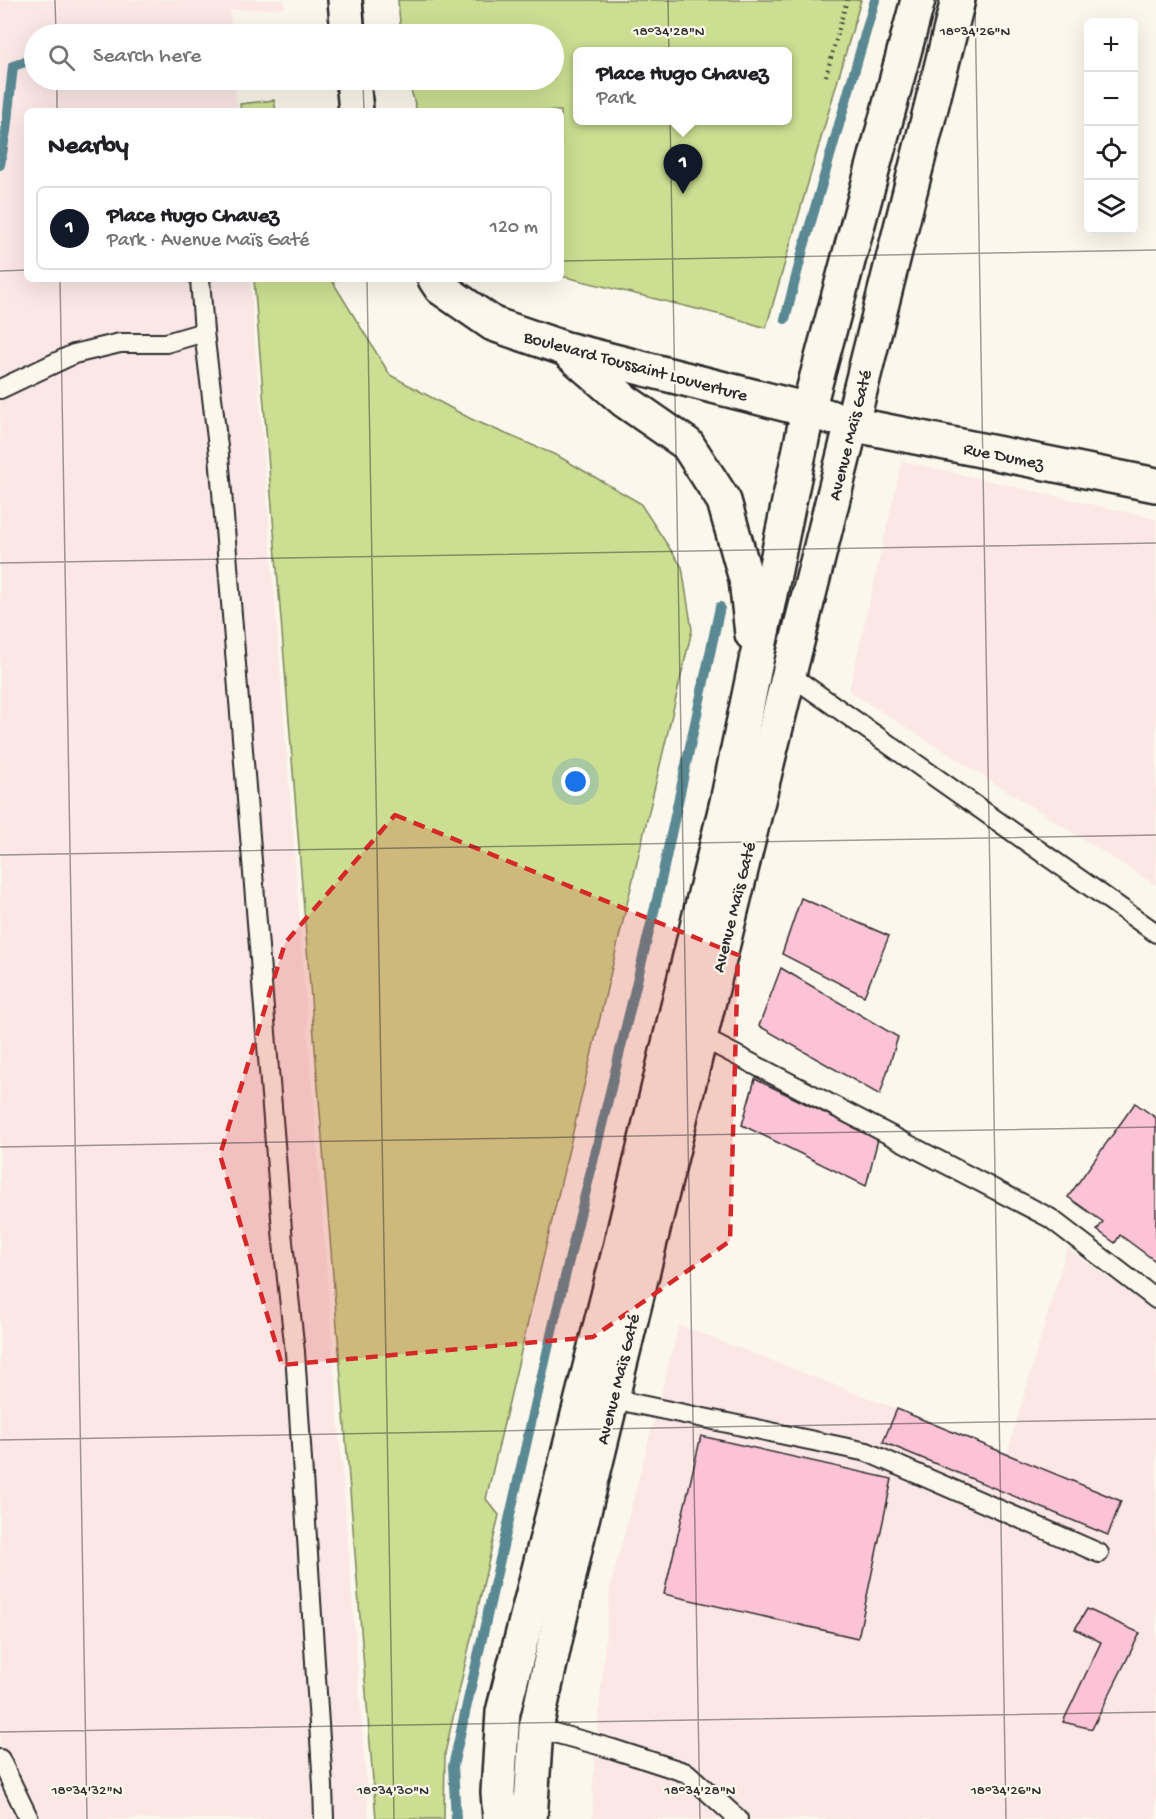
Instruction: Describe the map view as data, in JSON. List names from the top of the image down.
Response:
{
  "streets": {
    "main road": ["Boulevard Toussaint Louverture", "Avenue Maïs Gaté", "Rue Dumez"]
  },
  "crossings": [
    ["Boulevard Toussaint Louverture", "Avenue Maïs Gaté"],
    ["Boulevard Toussaint Louverture", "Rue Dumez"],
    ["Avenue Maïs Gaté", "Rue Dumez"]
  ],
  "page": {
    "map_buttons": ["+", "−"],
    "search": "Search here",
    "popup": ["Place Hugo Chavez", "Park"],
    "heading": "Nearby",
    "pins": "1",
    "list": [
      {
        "mark": "1",
        "name": "Place Hugo Chavez",
        "note": "Park · Avenue Maïs Gaté",
        "value": "120 m"
      }
    ]
  },
  "coordinates": [
    "18°34'28\"N",
    "18°34'26\"N",
    "18°34'32\"N",
    "18°34'30\"N"
  ]
}
